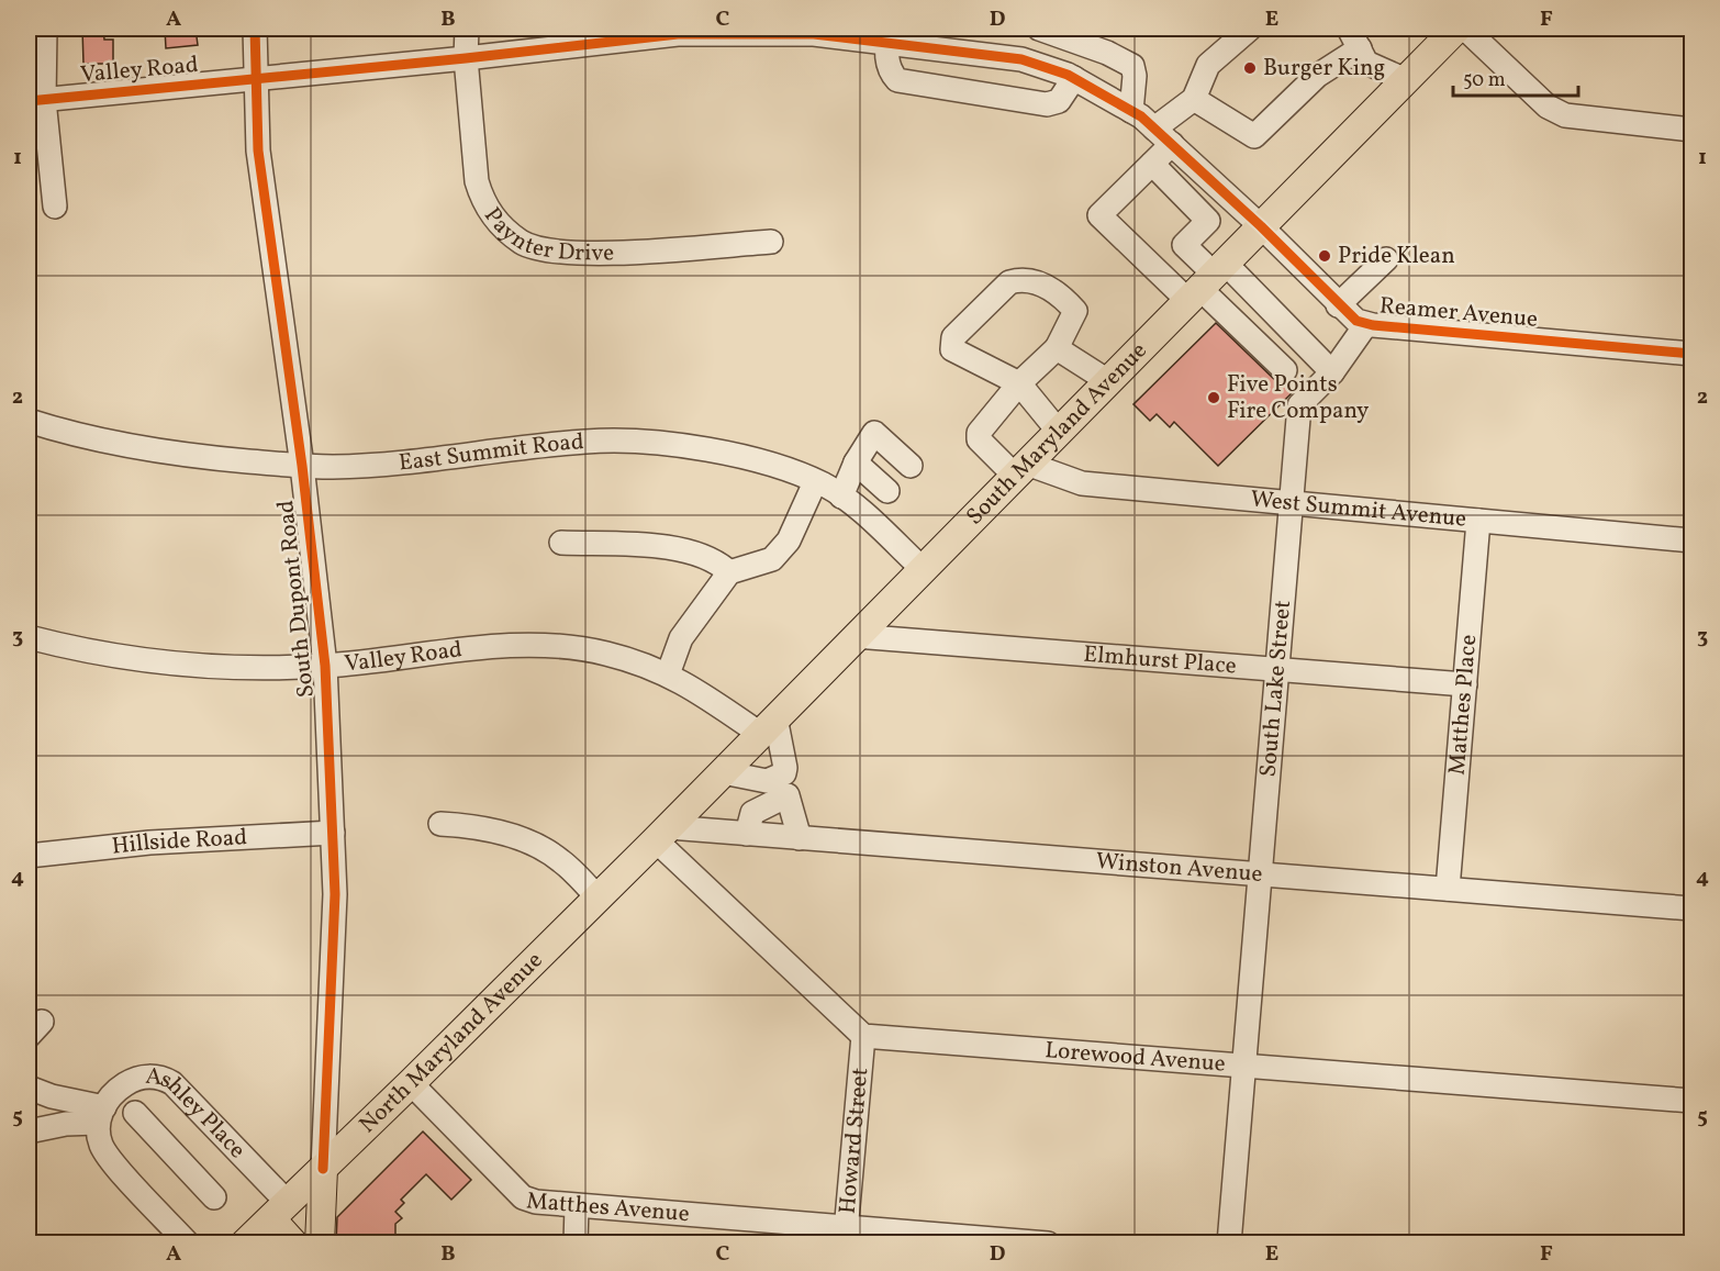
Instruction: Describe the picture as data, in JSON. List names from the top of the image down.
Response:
{
  "streets": {
    "main road": ["South Maryland Avenue", "South Dupont Road", "North Maryland Avenue"],
    "street": [
      "Valley Road",
      "Paynter Drive",
      "Reamer Avenue",
      "East Summit Road",
      "West Summit Avenue",
      "Elmhurst Place",
      "South Lake Street",
      "Matthes Place",
      "Hillside Road",
      "Winston Avenue",
      "Lorewood Avenue",
      "Ashley Place",
      "Howard Street",
      "Matthes Avenue"
    ]
  },
  "crossings": [
    ["Valley Road", "Paynter Drive"],
    ["Valley Road", "Reamer Avenue"],
    ["Valley Road", "South Maryland Avenue"],
    ["Valley Road", "South Dupont Road"],
    ["Reamer Avenue", "South Maryland Avenue"],
    ["South Maryland Avenue", "East Summit Road"],
    ["South Maryland Avenue", "West Summit Avenue"],
    ["South Maryland Avenue", "Elmhurst Place"],
    ["South Maryland Avenue", "Winston Avenue"],
    ["South Maryland Avenue", "North Maryland Avenue"],
    ["East Summit Road", "South Dupont Road"],
    ["West Summit Avenue", "South Lake Street"],
    ["West Summit Avenue", "Matthes Place"],
    ["South Dupont Road", "Hillside Road"],
    ["South Dupont Road", "North Maryland Avenue"],
    ["Elmhurst Place", "South Lake Street"],
    ["Elmhurst Place", "Matthes Place"],
    ["South Lake Street", "Winston Avenue"],
    ["South Lake Street", "Lorewood Avenue"],
    ["Matthes Place", "Winston Avenue"],
    ["Winston Avenue", "North Maryland Avenue"],
    ["North Maryland Avenue", "Ashley Place"],
    ["North Maryland Avenue", "Matthes Avenue"],
    ["Lorewood Avenue", "Howard Street"],
    ["Howard Street", "Matthes Avenue"]
  ],
  "places": ["Burger King", "Pride Klean", "Five Points Fire Company"],
  "scale_bar": "50 m",
  "grid": {
    "columns": [
      "A",
      "B",
      "C",
      "D",
      "E",
      "F"
    ],
    "rows": [
      "1",
      "2",
      "3",
      "4",
      "5"
    ]
  }
}
